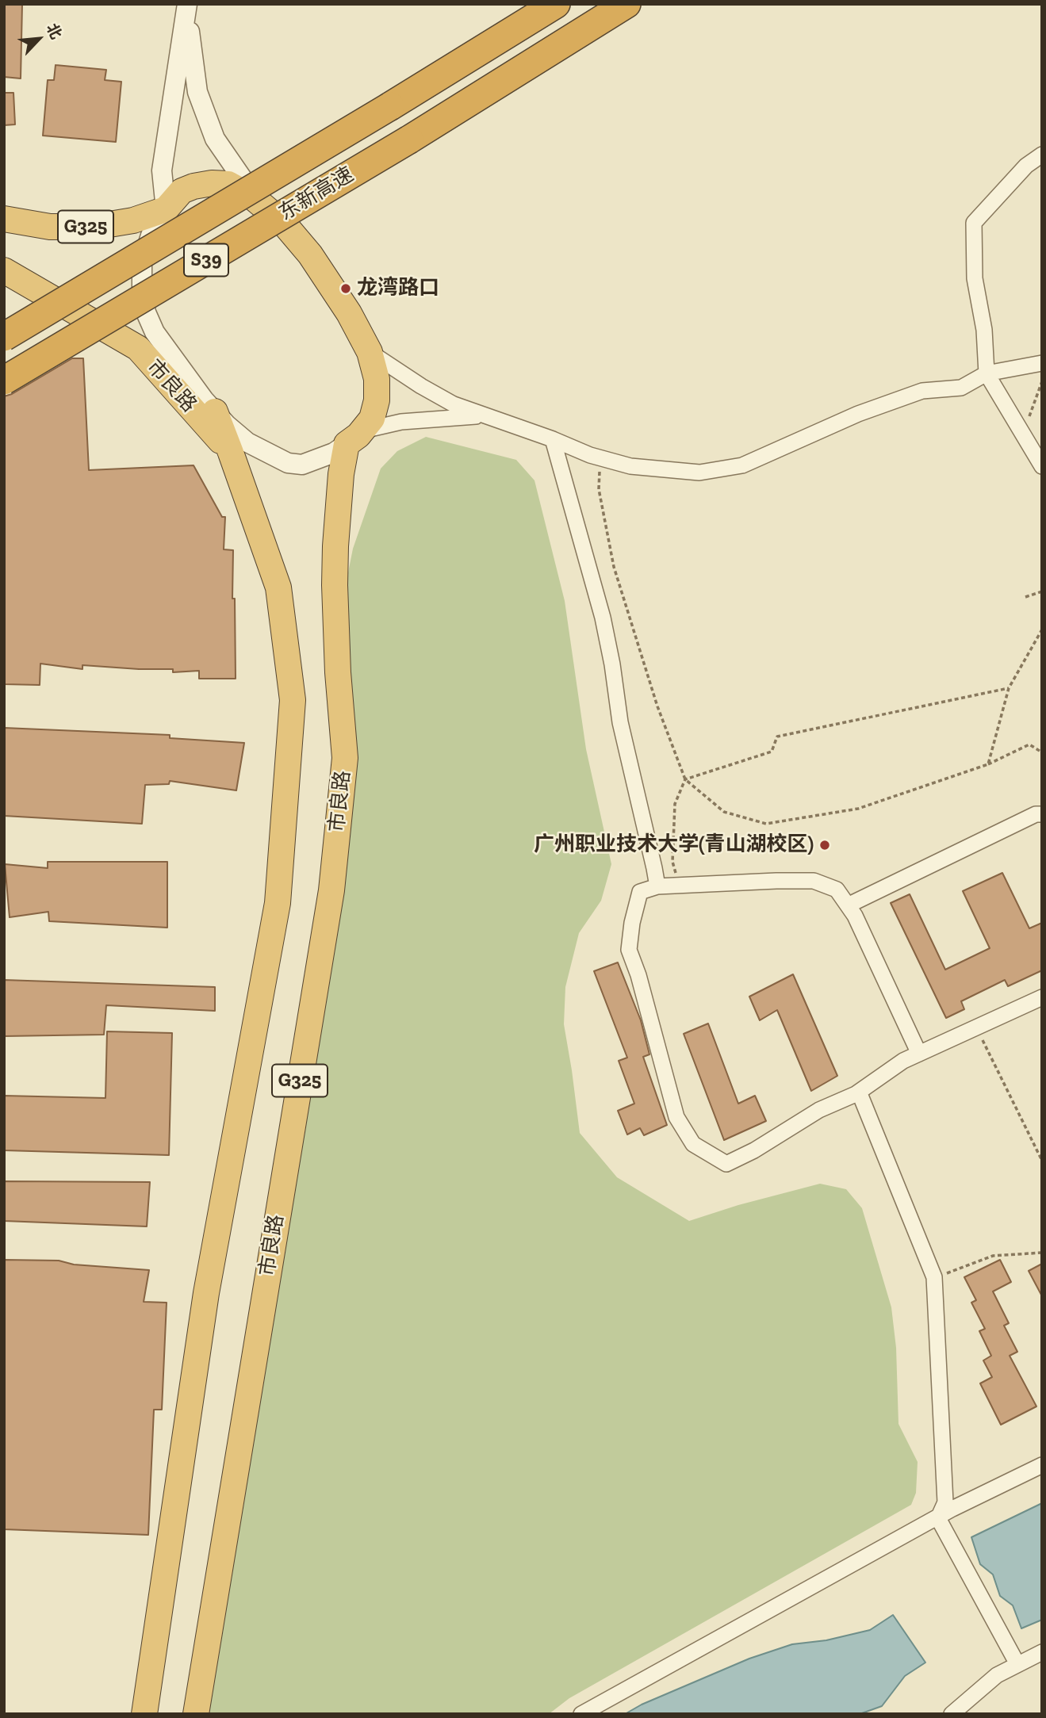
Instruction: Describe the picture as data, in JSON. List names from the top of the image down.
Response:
{
  "streets": {
    "highway": [
      "东新高速",
      "G325",
      "S39",
      "市良路"
    ]
  },
  "places": ["龙湾路口", "广州职业技术大学(青山湖校区)"],
  "north": "top right"
}
